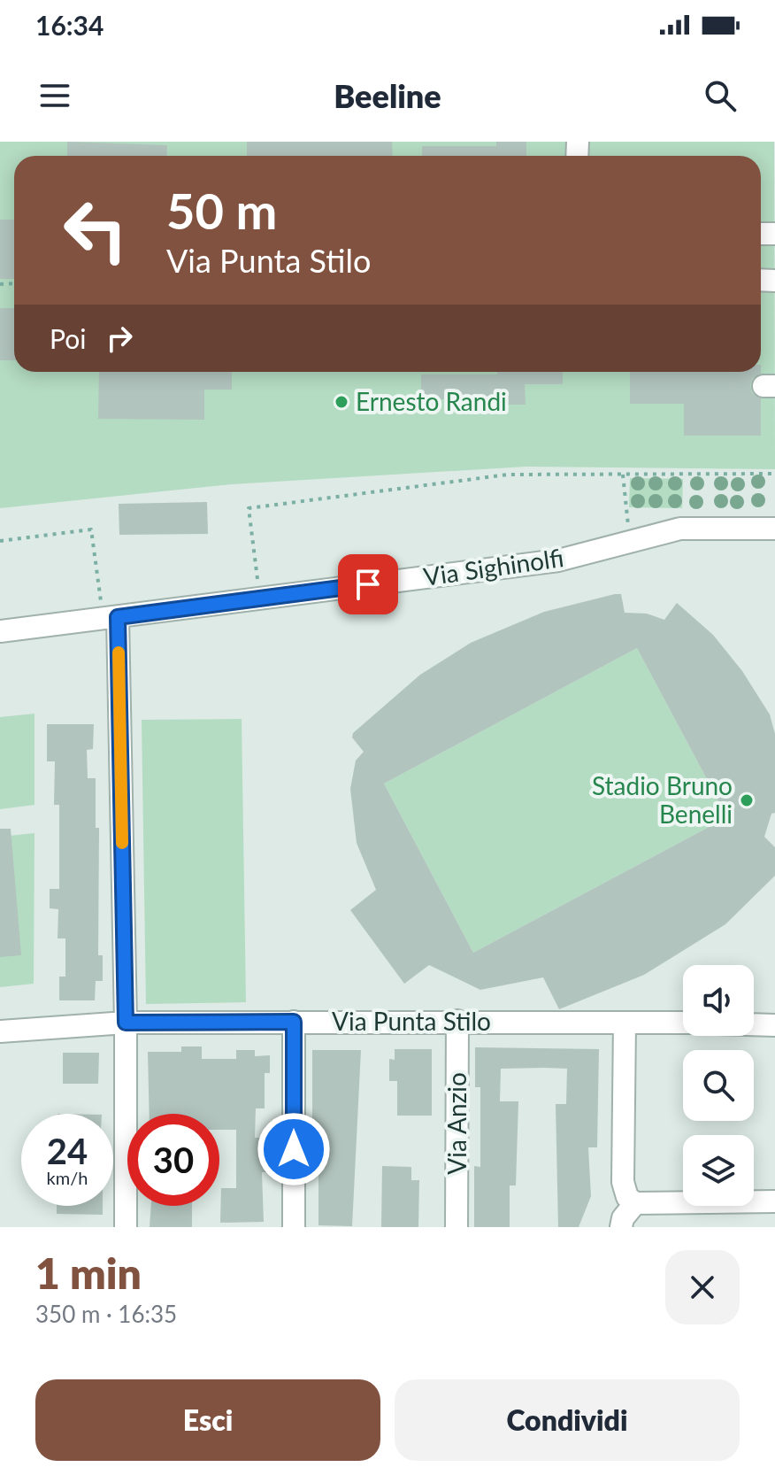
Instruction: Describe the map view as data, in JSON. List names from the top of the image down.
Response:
{
  "streets": {
    "street": ["Via Sighinolfi", "Via Punta Stilo", "Via Anzio"]
  },
  "crossings": [
    ["Via Punta Stilo", "Via Anzio"]
  ],
  "places": ["Ernesto Randi", "Stadio Bruno Benelli"],
  "page": {
    "status": "16:34",
    "header": "Beeline",
    "turn": ["50 m", "Via Punta Stilo"],
    "then": "Poi",
    "speed": "24 km/h",
    "limit": "30",
    "heading": ["1 min", "350 m · 16:35"],
    "buttons": ["Esci", "Condividi"]
  }
}
